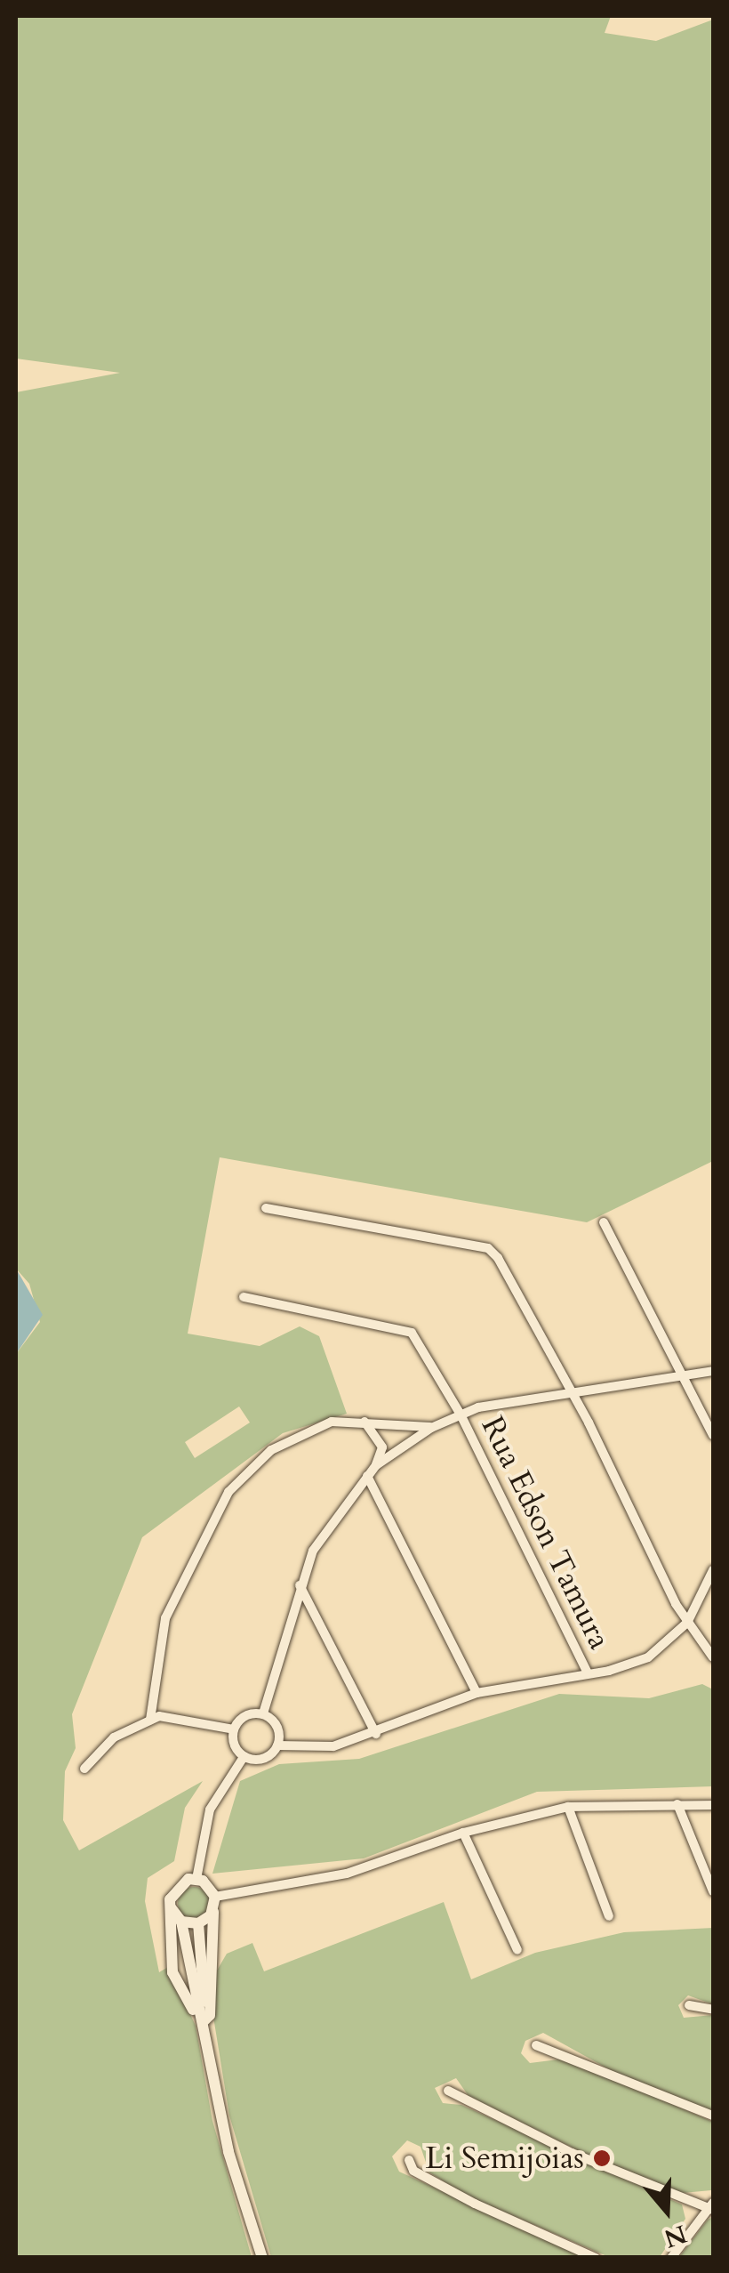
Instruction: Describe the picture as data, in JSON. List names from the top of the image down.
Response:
{
  "streets": {
    "street": ["Rua Edson Tamura"]
  },
  "places": ["Li Semijoias"],
  "north": "bottom"
}
